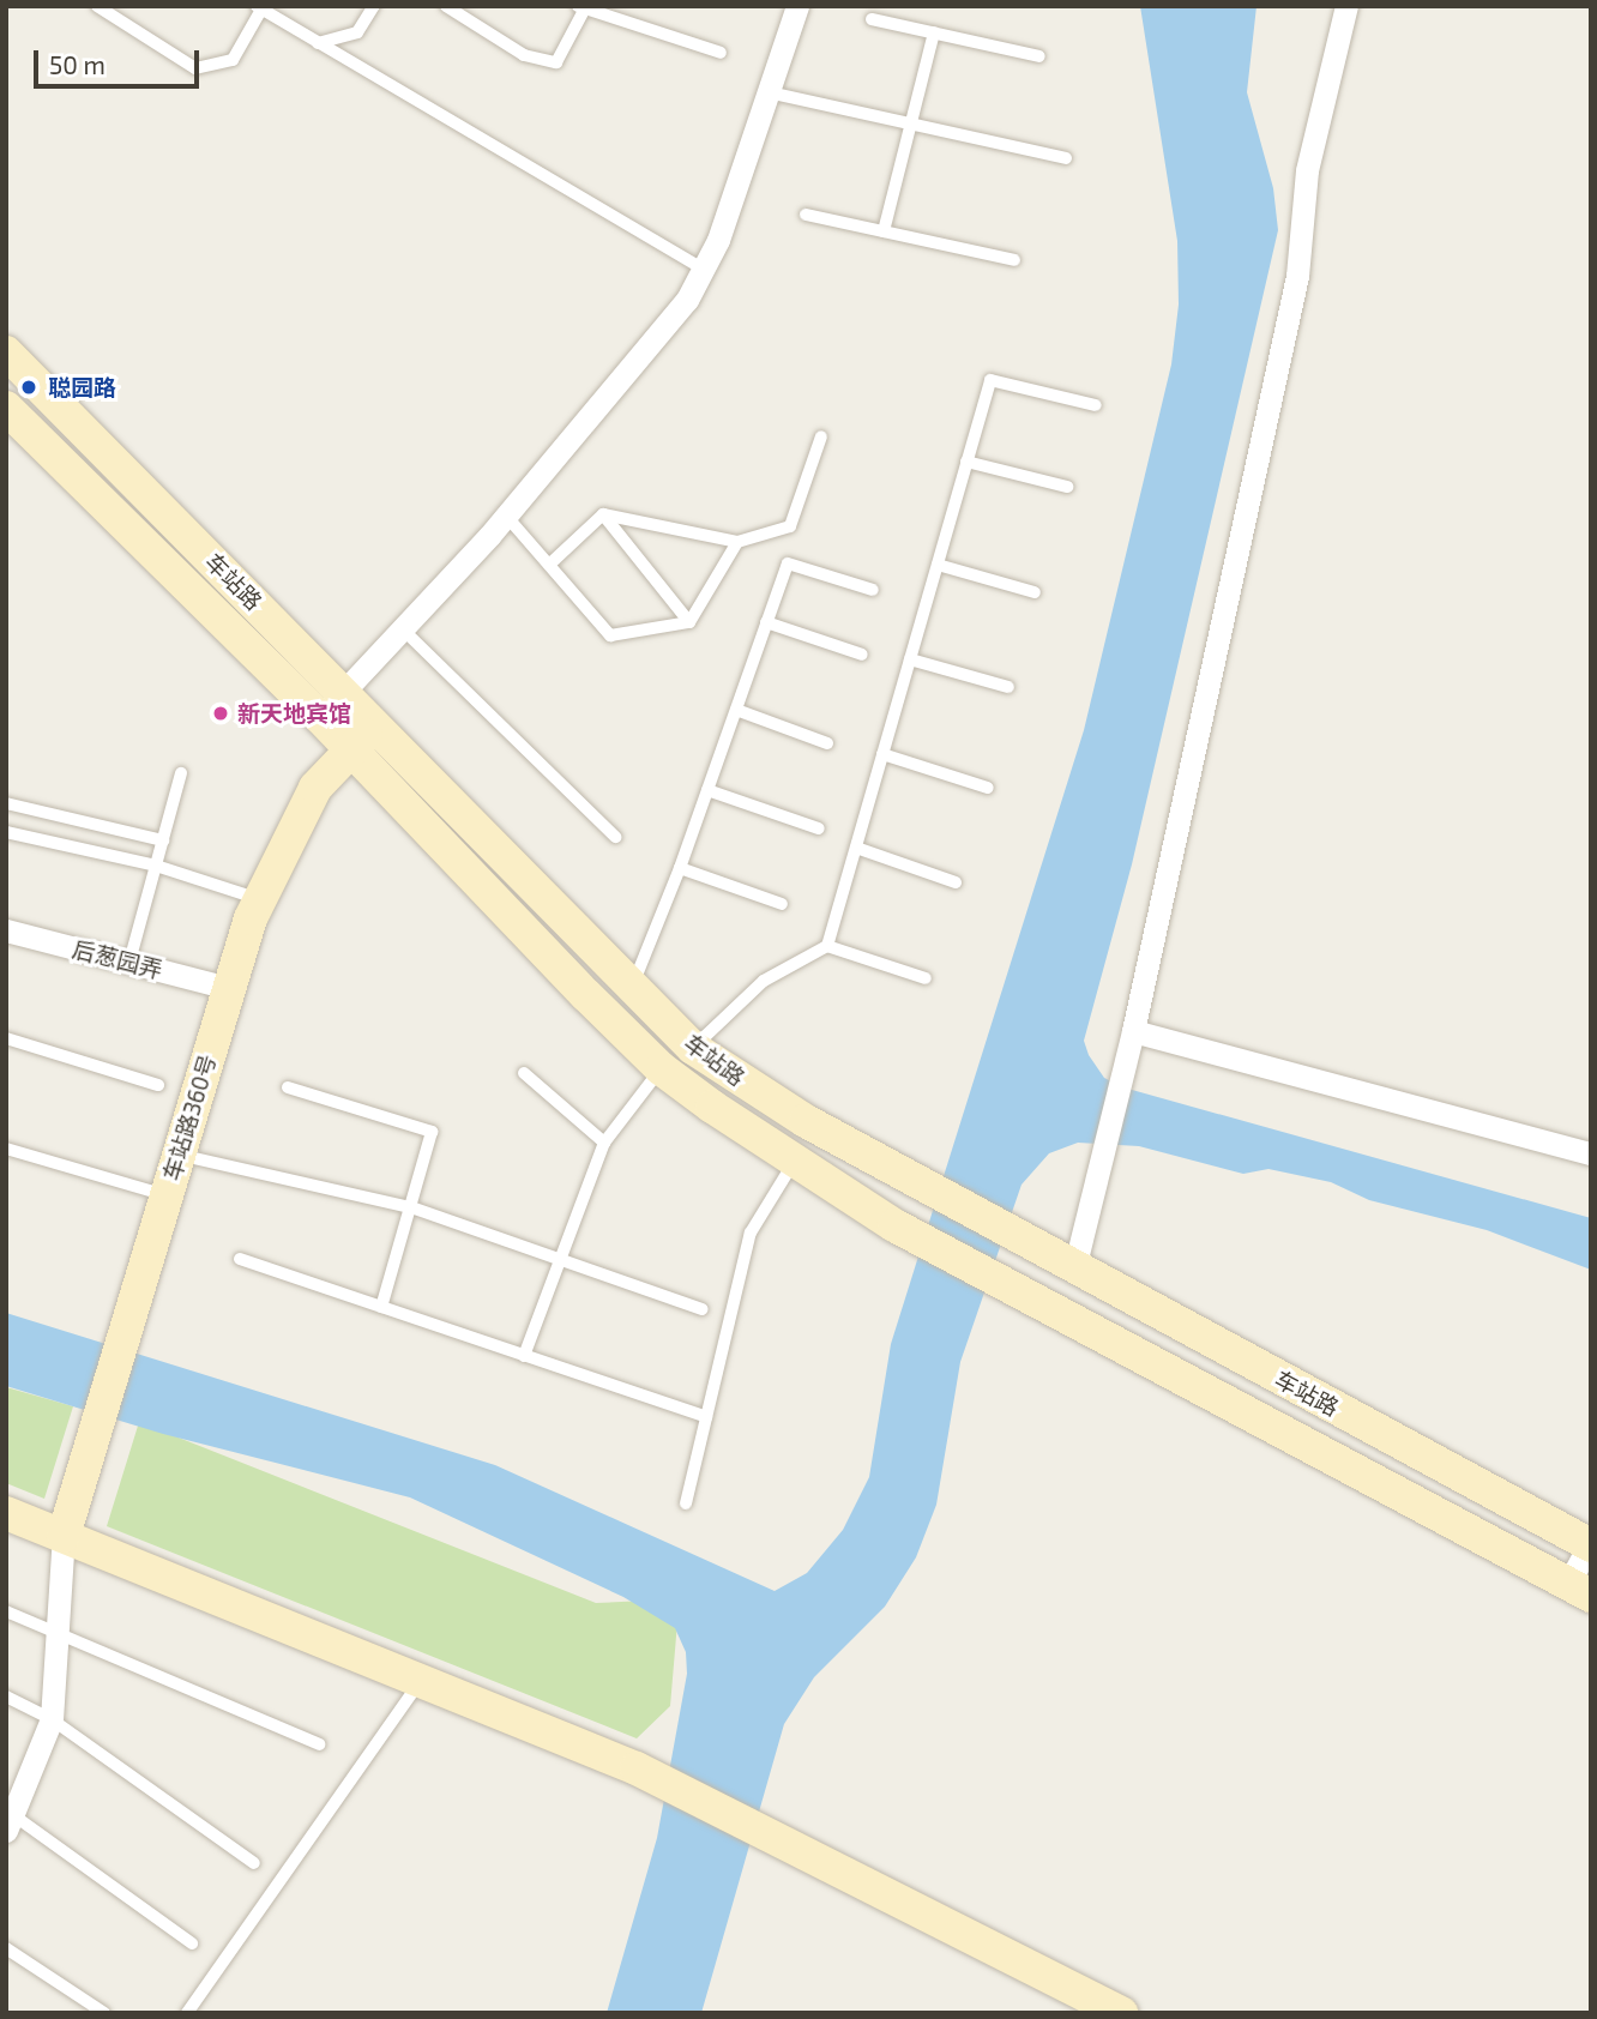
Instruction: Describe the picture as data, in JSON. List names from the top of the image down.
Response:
{
  "streets": {
    "main road": ["车站路", "车站路360号"],
    "street": ["后葱园弄"]
  },
  "crossings": [
    ["车站路", "车站路360号"],
    ["后葱园弄", "车站路360号"]
  ],
  "places": ["聪园路", "新天地宾馆"],
  "scale_bar": "50 m"
}
